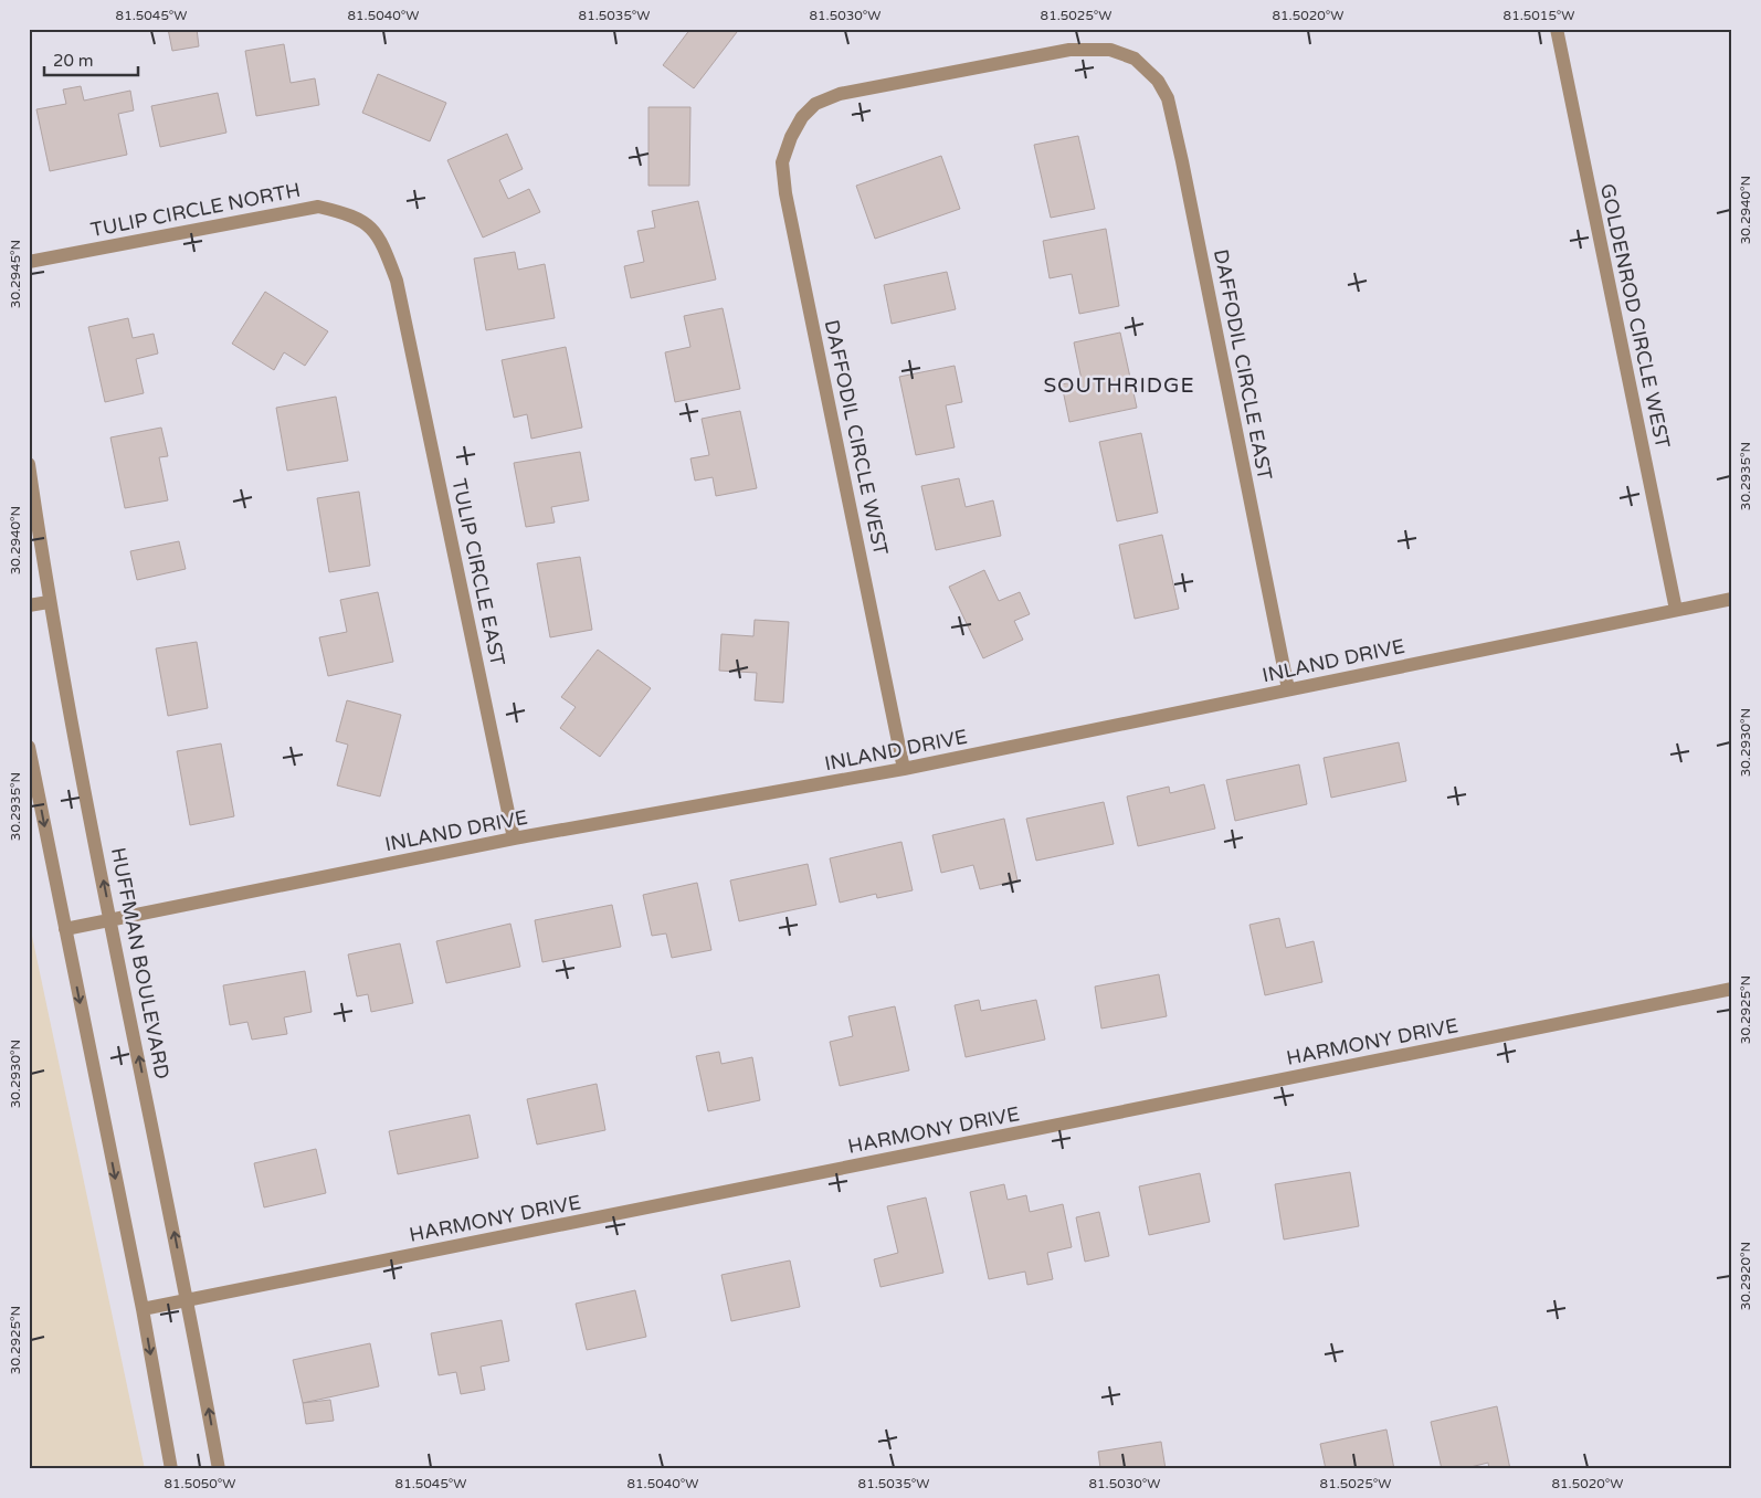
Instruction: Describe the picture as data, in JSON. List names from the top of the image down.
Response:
{
  "streets": {
    "street": [
      "TULIP CIRCLE NORTH",
      "GOLDENROD CIRCLE WEST",
      "DAFFODIL CIRCLE EAST",
      "DAFFODIL CIRCLE WEST",
      "TULIP CIRCLE EAST",
      "INLAND DRIVE",
      "HUFFMAN BOULEVARD",
      "HARMONY DRIVE"
    ]
  },
  "crossings": [
    ["TULIP CIRCLE NORTH", "TULIP CIRCLE EAST"],
    ["GOLDENROD CIRCLE WEST", "INLAND DRIVE"],
    ["DAFFODIL CIRCLE EAST", "DAFFODIL CIRCLE WEST"],
    ["DAFFODIL CIRCLE EAST", "INLAND DRIVE"],
    ["DAFFODIL CIRCLE WEST", "INLAND DRIVE"],
    ["TULIP CIRCLE EAST", "INLAND DRIVE"],
    ["INLAND DRIVE", "HUFFMAN BOULEVARD"],
    ["HUFFMAN BOULEVARD", "HARMONY DRIVE"]
  ],
  "districts": ["SOUTHRIDGE"],
  "scale_bar": "20 m",
  "coordinates": [
    "81.5045°W",
    "81.5040°W",
    "81.5035°W",
    "81.5030°W",
    "81.5025°W",
    "81.5020°W",
    "81.5015°W",
    "30.2940°N",
    "30.2945°N",
    "30.2935°N",
    "30.2930°N",
    "30.2925°N",
    "30.2920°N",
    "81.5050°W"
  ]
}
